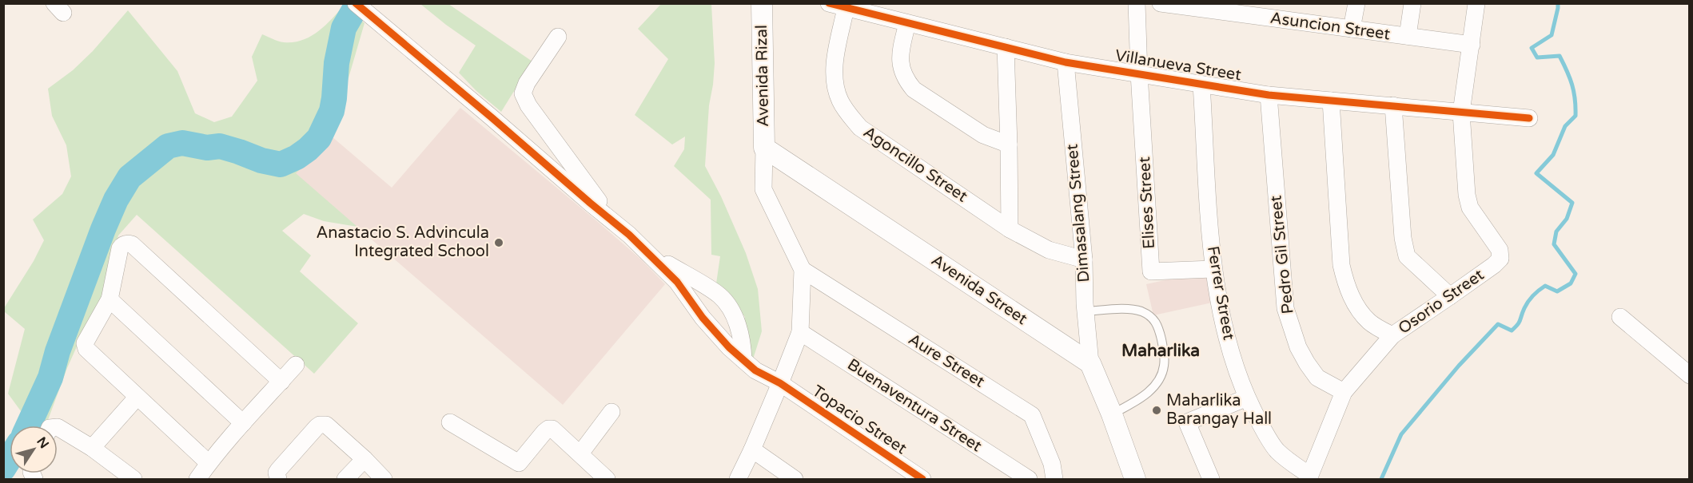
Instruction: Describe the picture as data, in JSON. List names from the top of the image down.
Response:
{
  "streets": {
    "street": [
      "Asuncion Street",
      "Villanueva Street",
      "Avenida Rizal",
      "Agoncillo Street",
      "Elises Street",
      "Dimasalang Street",
      "Pedro Gil Street",
      "Avenida Street",
      "Ferrer Street",
      "Osorio Street",
      "Aure Street",
      "Buenaventura Street",
      "Topacio Street"
    ]
  },
  "crossings": [
    ["Villanueva Street", "Agoncillo Street"],
    ["Villanueva Street", "Elises Street"],
    ["Villanueva Street", "Dimasalang Street"],
    ["Villanueva Street", "Pedro Gil Street"],
    ["Villanueva Street", "Ferrer Street"],
    ["Villanueva Street", "Osorio Street"],
    ["Avenida Rizal", "Avenida Street"],
    ["Agoncillo Street", "Dimasalang Street"],
    ["Elises Street", "Ferrer Street"],
    ["Dimasalang Street", "Avenida Street"],
    ["Pedro Gil Street", "Osorio Street"],
    ["Ferrer Street", "Osorio Street"]
  ],
  "districts": ["Maharlika"],
  "places": ["Anastacio S. Advincula Integrated School", "Maharlika Barangay Hall"],
  "north": "top right"
}
